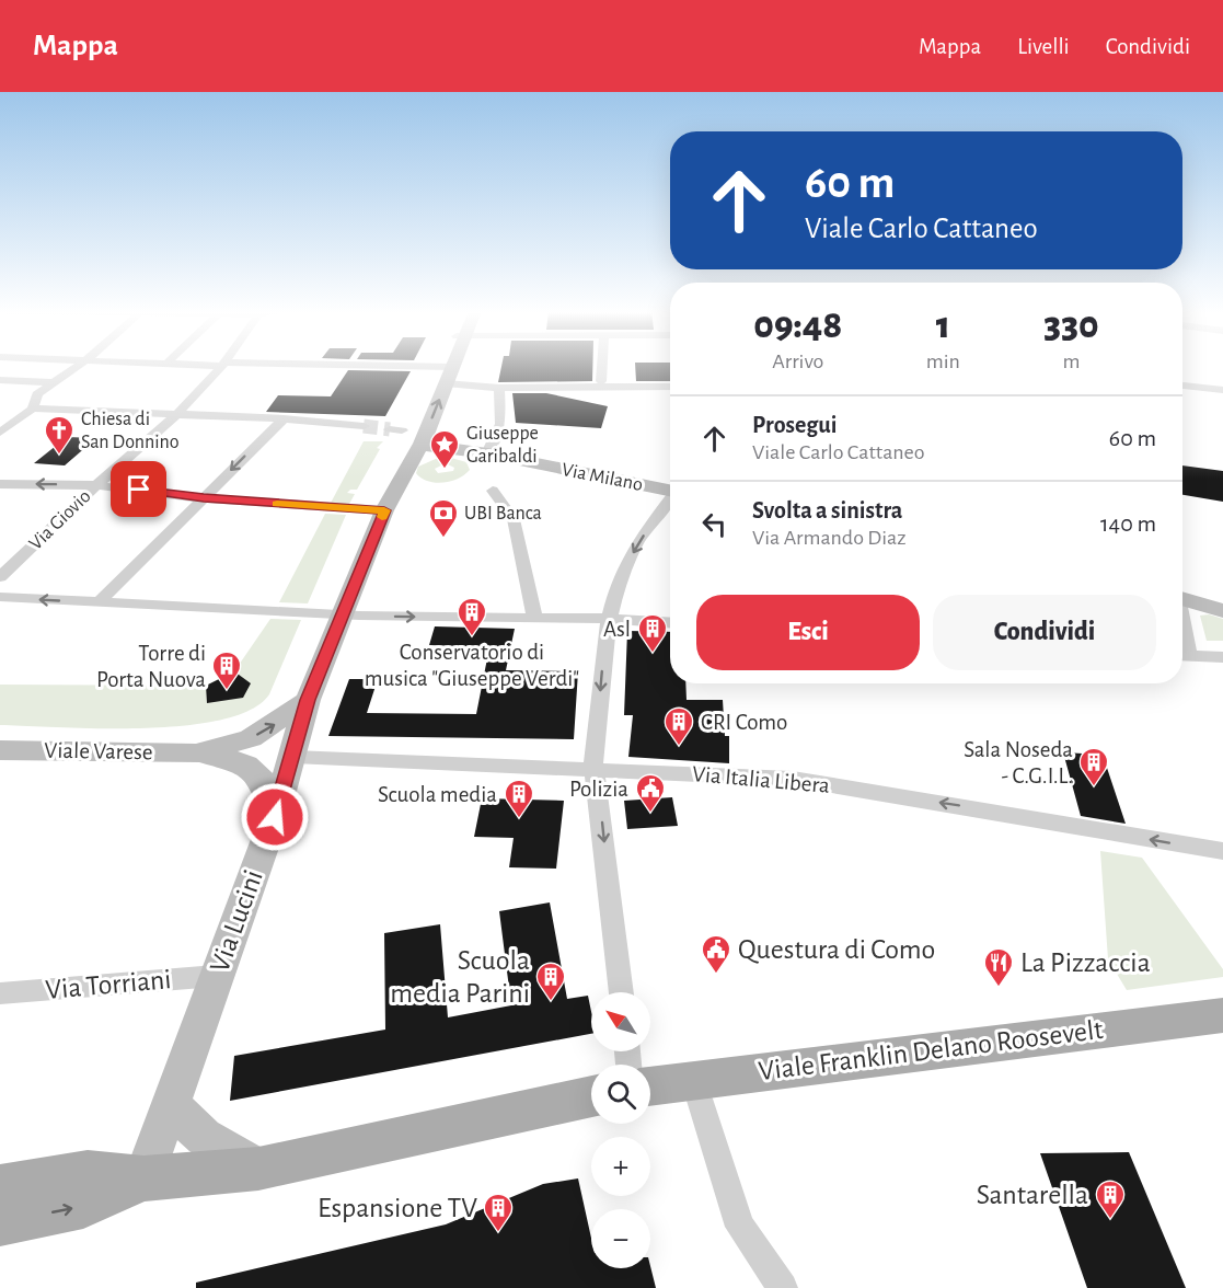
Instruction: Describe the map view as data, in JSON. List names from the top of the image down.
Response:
{
  "streets": {
    "main road": ["Viale Franklin Delano Roosevelt"],
    "street": [
      "Via Milano",
      "Via Giovio",
      "Viale Varese",
      "Via Italia Libera",
      "Via Lucini",
      "Via Torriani"
    ]
  },
  "crossings": [
    ["Via Milano", "Via Lucini"],
    ["Viale Varese", "Via Lucini"],
    ["Via Italia Libera", "Via Lucini"],
    ["Via Lucini", "Via Torriani"]
  ],
  "one_way": ["Via Italia Libera"],
  "places": {
    "church": ["Chiesa di San Donnino"],
    "place": ["Giuseppe Garibaldi"],
    "bank": ["UBI Banca"],
    "building": [
      "Conservatorio di musica \"Giuseppe Verdi\"",
      "Asl",
      "Torre di Porta Nuova",
      "CRI Como",
      "Sala Noseda - C.G.I.L.",
      "Scuola media",
      "Scuola media Parini",
      "Santarella",
      "Espansione TV"
    ],
    "public building": ["Polizia", "Questura di Como"],
    "restaurant": ["La Pizzaccia"]
  },
  "north": "top left",
  "page": {
    "header": "Mappa",
    "nav": ["Mappa", "Livelli", "Condividi"],
    "turn": ["60 m", "Viale Carlo Cattaneo"],
    "eta": [
      "09:48",
      "Arrivo",
      "1",
      "min",
      "330",
      "m"
    ],
    "list": [
      {
        "name": "Prosegui",
        "note": "Viale Carlo Cattaneo",
        "value": "60 m"
      },
      {
        "name": "Svolta a sinistra",
        "note": "Via Armando Diaz",
        "value": "140 m"
      }
    ],
    "buttons": ["Esci", "Condividi"],
    "map_buttons": ["+", "−"]
  }
}
